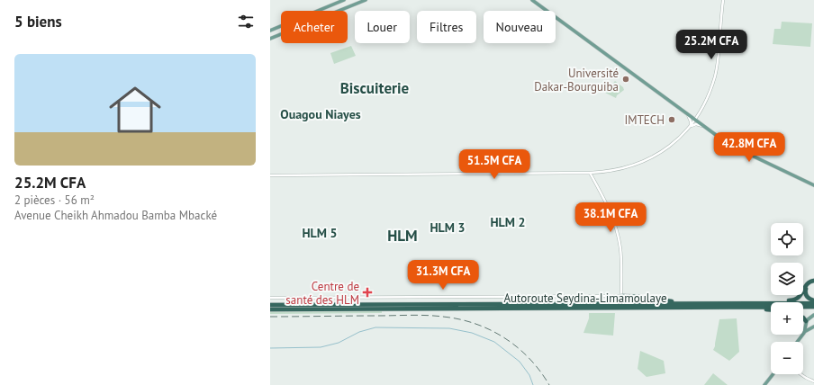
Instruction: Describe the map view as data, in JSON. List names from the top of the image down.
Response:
{
  "streets": {
    "highway": ["Autoroute Seydina-Limamoulaye"]
  },
  "districts": [
    "Biscuiterie",
    "Ouagou Niayes",
    "HLM 2",
    "HLM 3",
    "HLM 5",
    "HLM"
  ],
  "places": {
    "other": ["Université Dakar-Bourguiba", "IMTECH"],
    "health": ["Centre de santé des HLM"]
  },
  "page": {
    "heading": "5 biens",
    "chip": [
      "Acheter",
      "Louer",
      "Filtres",
      "Nouveau"
    ],
    "price": [
      "25.2M CFA",
      "42.8M CFA",
      "51.5M CFA",
      "38.1M CFA",
      "31.3M CFA"
    ],
    "list": [
      {
        "name": "25.2M CFA",
        "note": "2 pièces · 56 m² · Avenue Cheikh Ahmadou Bamba Mbacké"
      }
    ],
    "map_buttons": ["+", "−"]
  }
}
